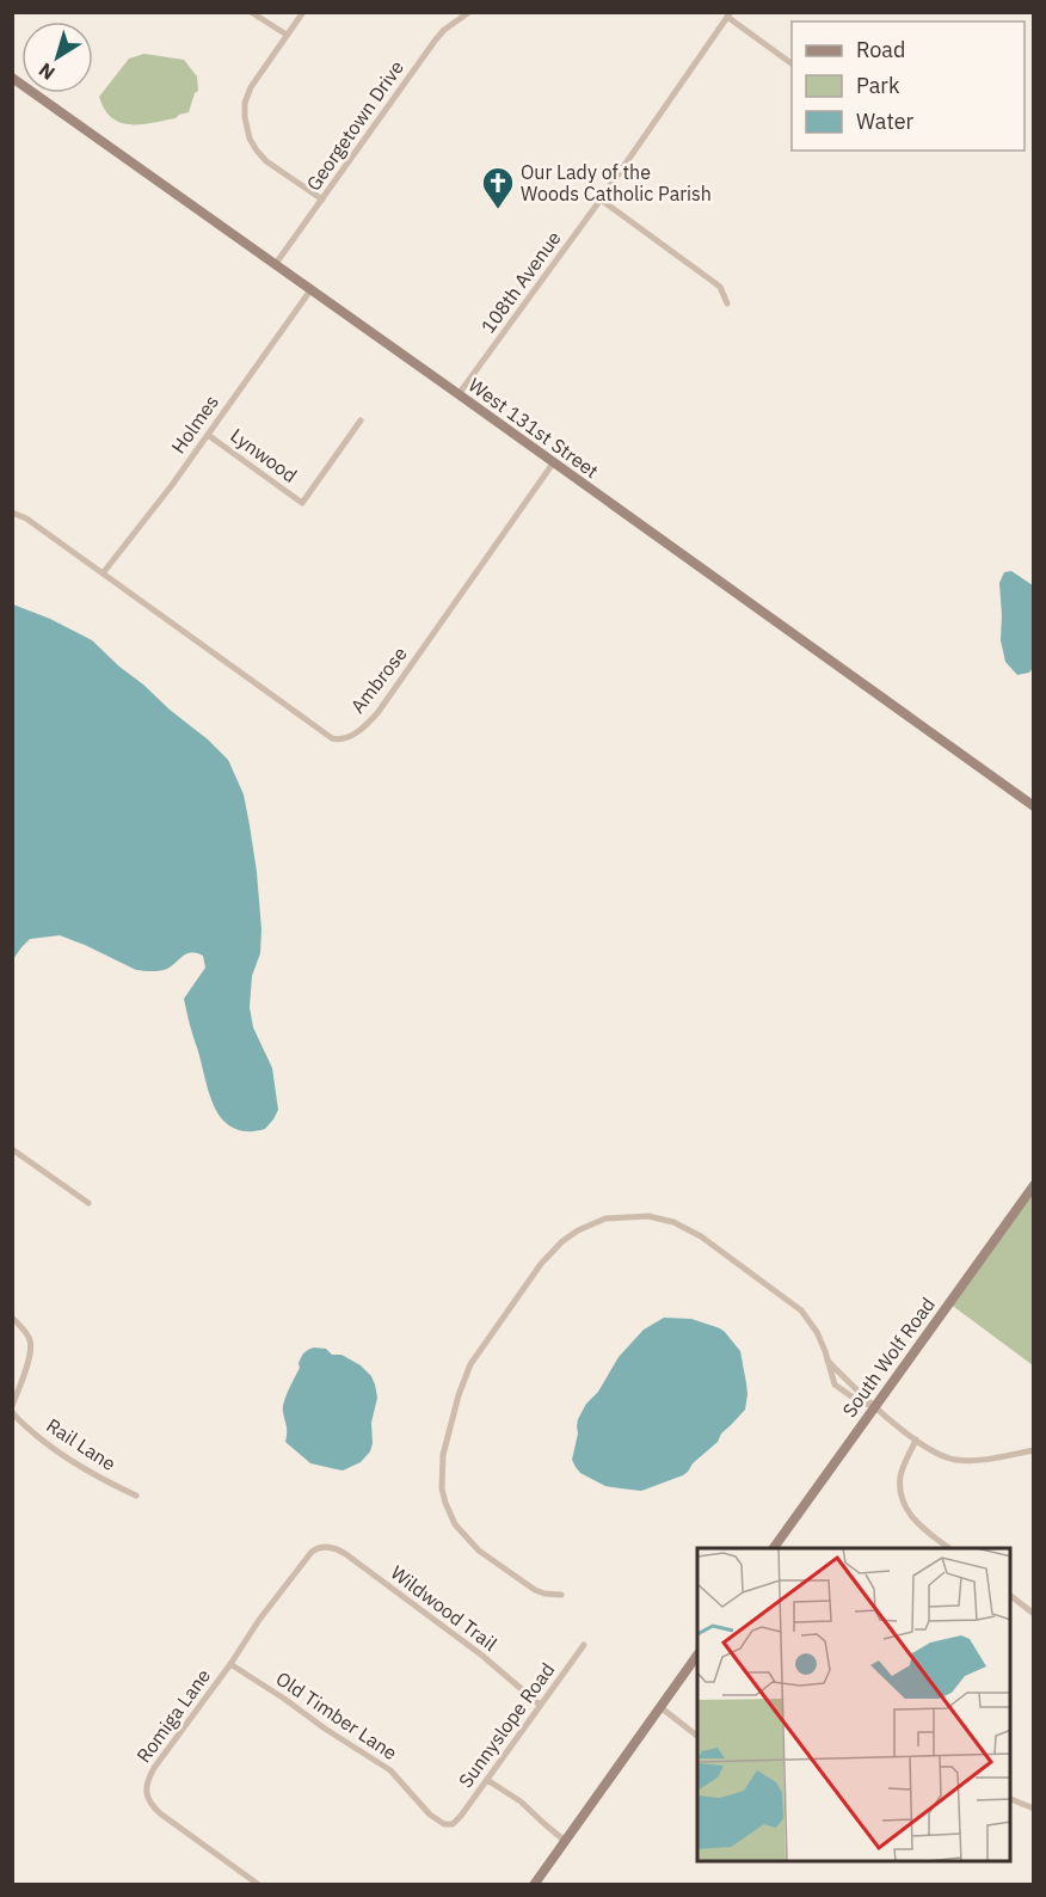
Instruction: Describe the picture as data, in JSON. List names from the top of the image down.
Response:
{
  "streets": {
    "street": [
      "Georgetown Drive",
      "108th Avenue",
      "Holmes",
      "West 131st Street",
      "Lynwood",
      "Ambrose",
      "South Wolf Road",
      "Rail Lane",
      "Wildwood Trail",
      "Romiga Lane",
      "Old Timber Lane",
      "Sunnyslope Road"
    ]
  },
  "crossings": [
    ["Georgetown Drive", "West 131st Street"],
    ["108th Avenue", "West 131st Street"],
    ["Holmes", "West 131st Street"],
    ["Holmes", "Lynwood"],
    ["Holmes", "Ambrose"],
    ["West 131st Street", "Ambrose"],
    ["Wildwood Trail", "Romiga Lane"],
    ["Wildwood Trail", "Sunnyslope Road"],
    ["Romiga Lane", "Old Timber Lane"],
    ["Old Timber Lane", "Sunnyslope Road"]
  ],
  "places": {
    "church": ["Our Lady of the Woods Catholic Parish"]
  },
  "legend": ["Road", "Park", "Water"],
  "north": "bottom left"
}
